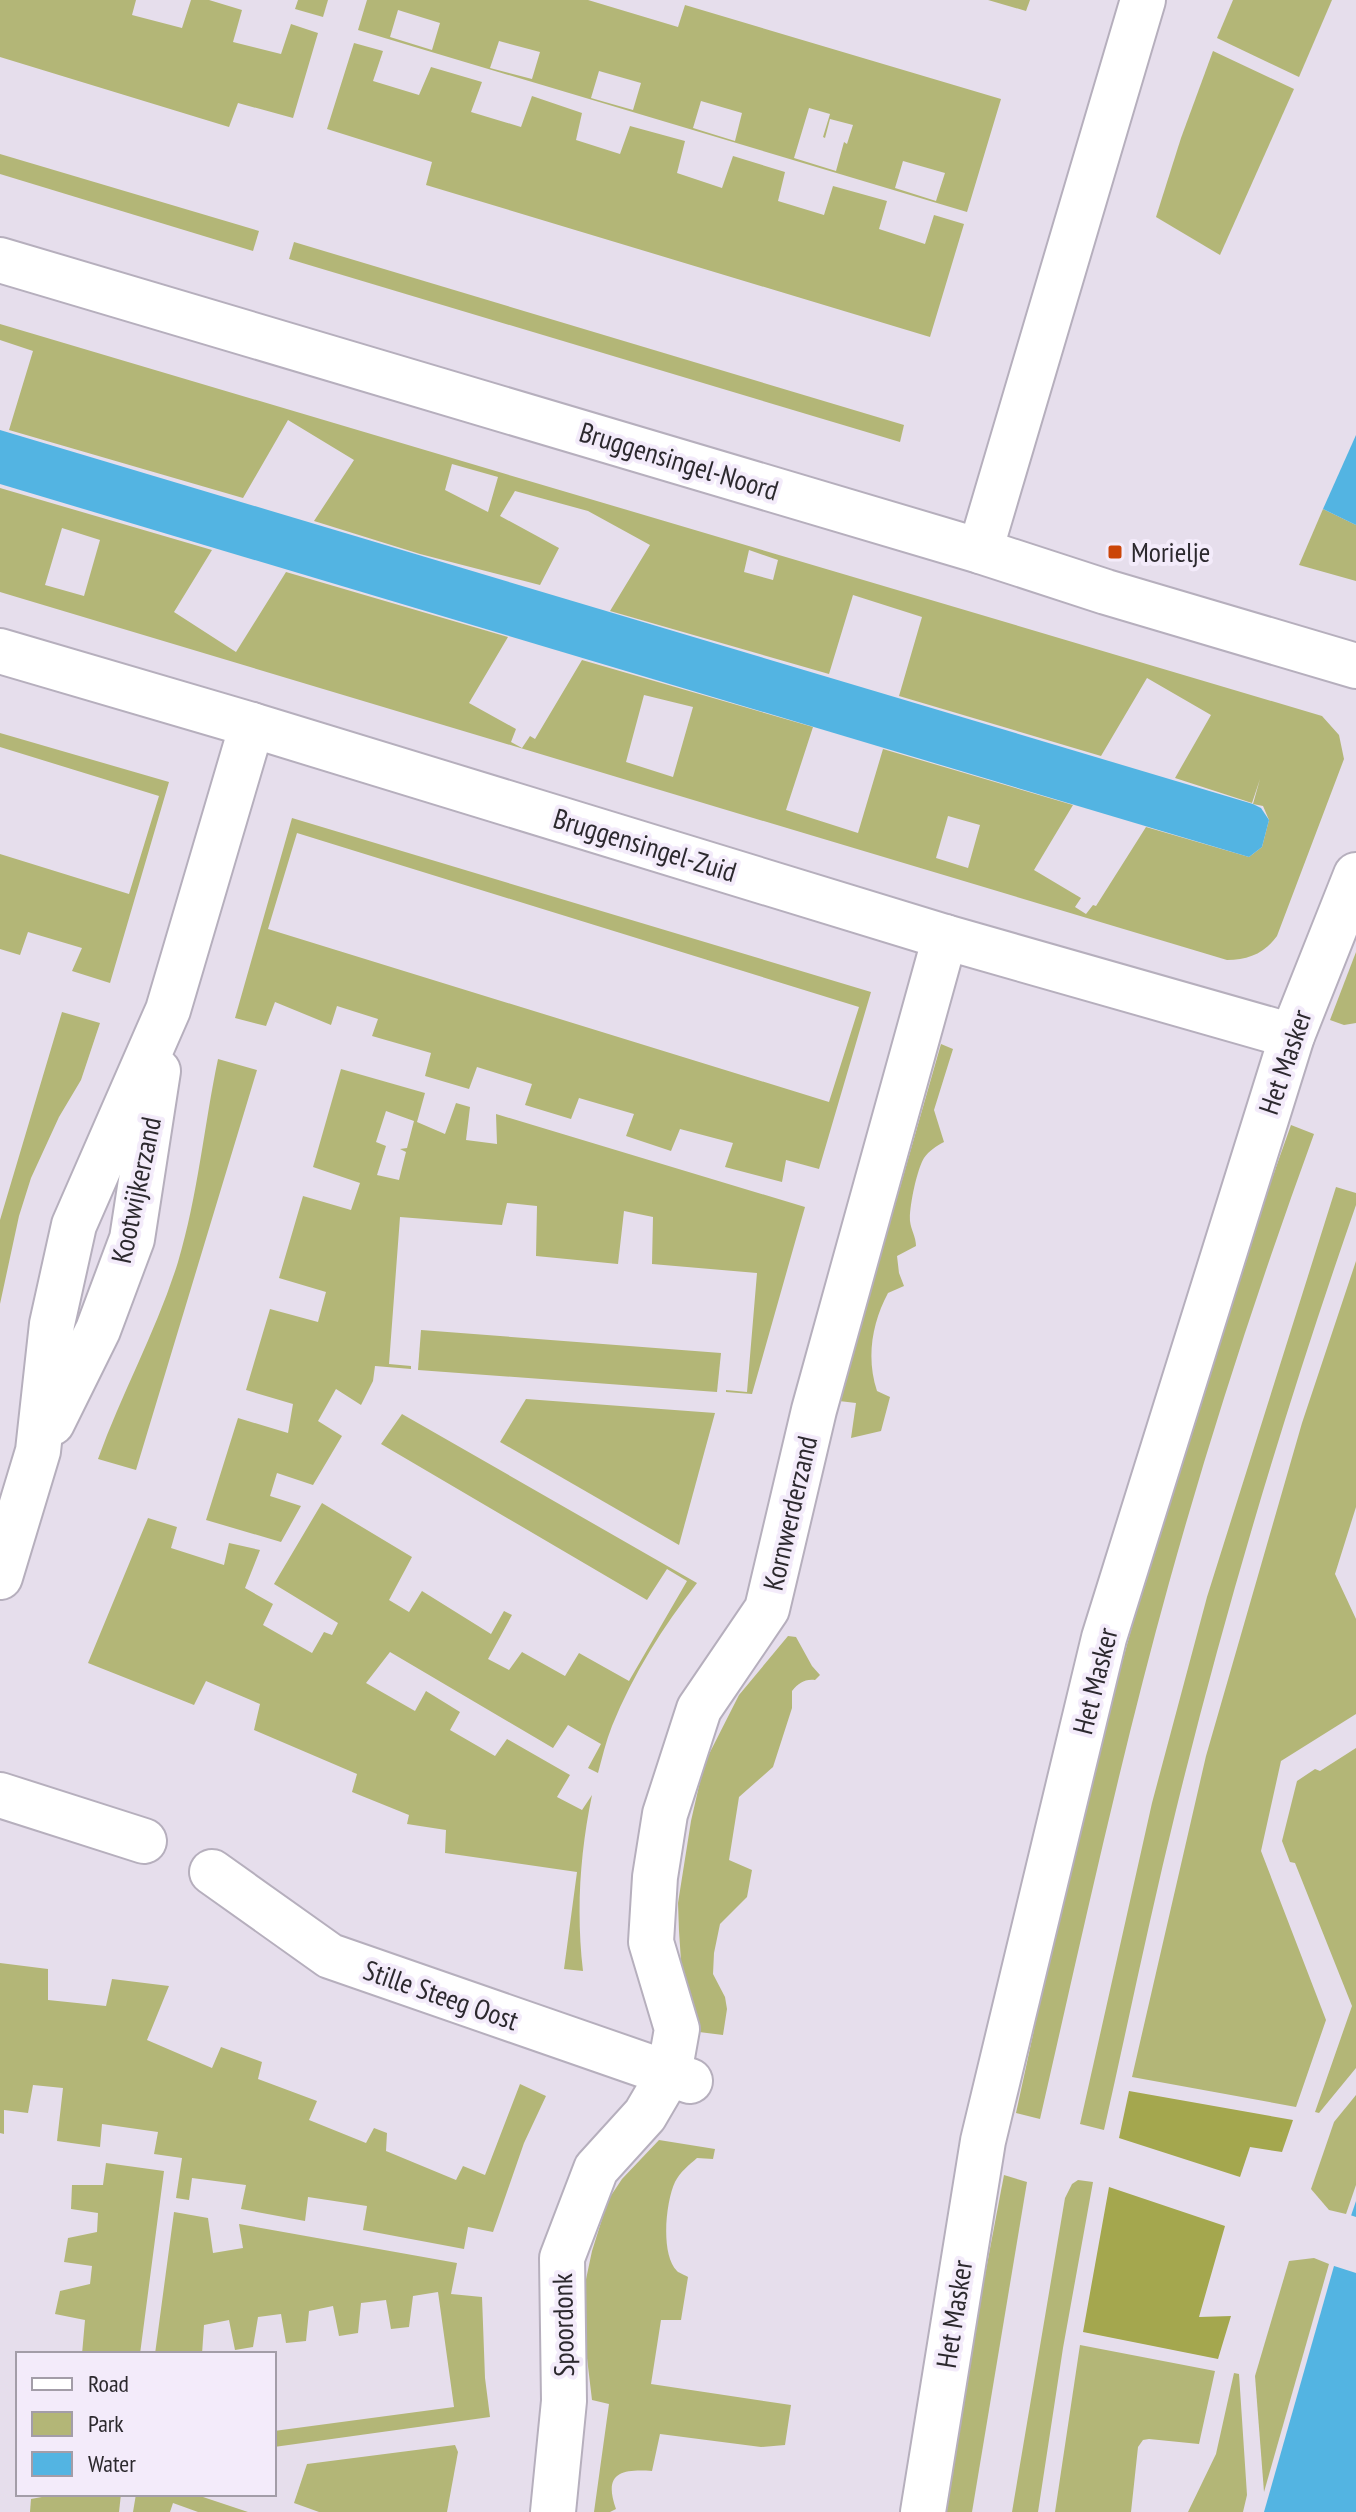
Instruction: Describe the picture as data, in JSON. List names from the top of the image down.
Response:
{
  "streets": {
    "street": [
      "Bruggensingel-Noord",
      "Bruggensingel-Zuid",
      "Het Masker",
      "Kootwijkerzand",
      "Kornwerderzand",
      "Stille Steeg Oost",
      "Spoordonk"
    ]
  },
  "crossings": [
    ["Bruggensingel-Zuid", "Het Masker"],
    ["Bruggensingel-Zuid", "Kootwijkerzand"],
    ["Bruggensingel-Zuid", "Kornwerderzand"],
    ["Kornwerderzand", "Stille Steeg Oost"],
    ["Kornwerderzand", "Spoordonk"],
    ["Stille Steeg Oost", "Spoordonk"]
  ],
  "places": {
    "transit": ["Morielje"]
  },
  "legend": ["Road", "Park", "Water"]
}
